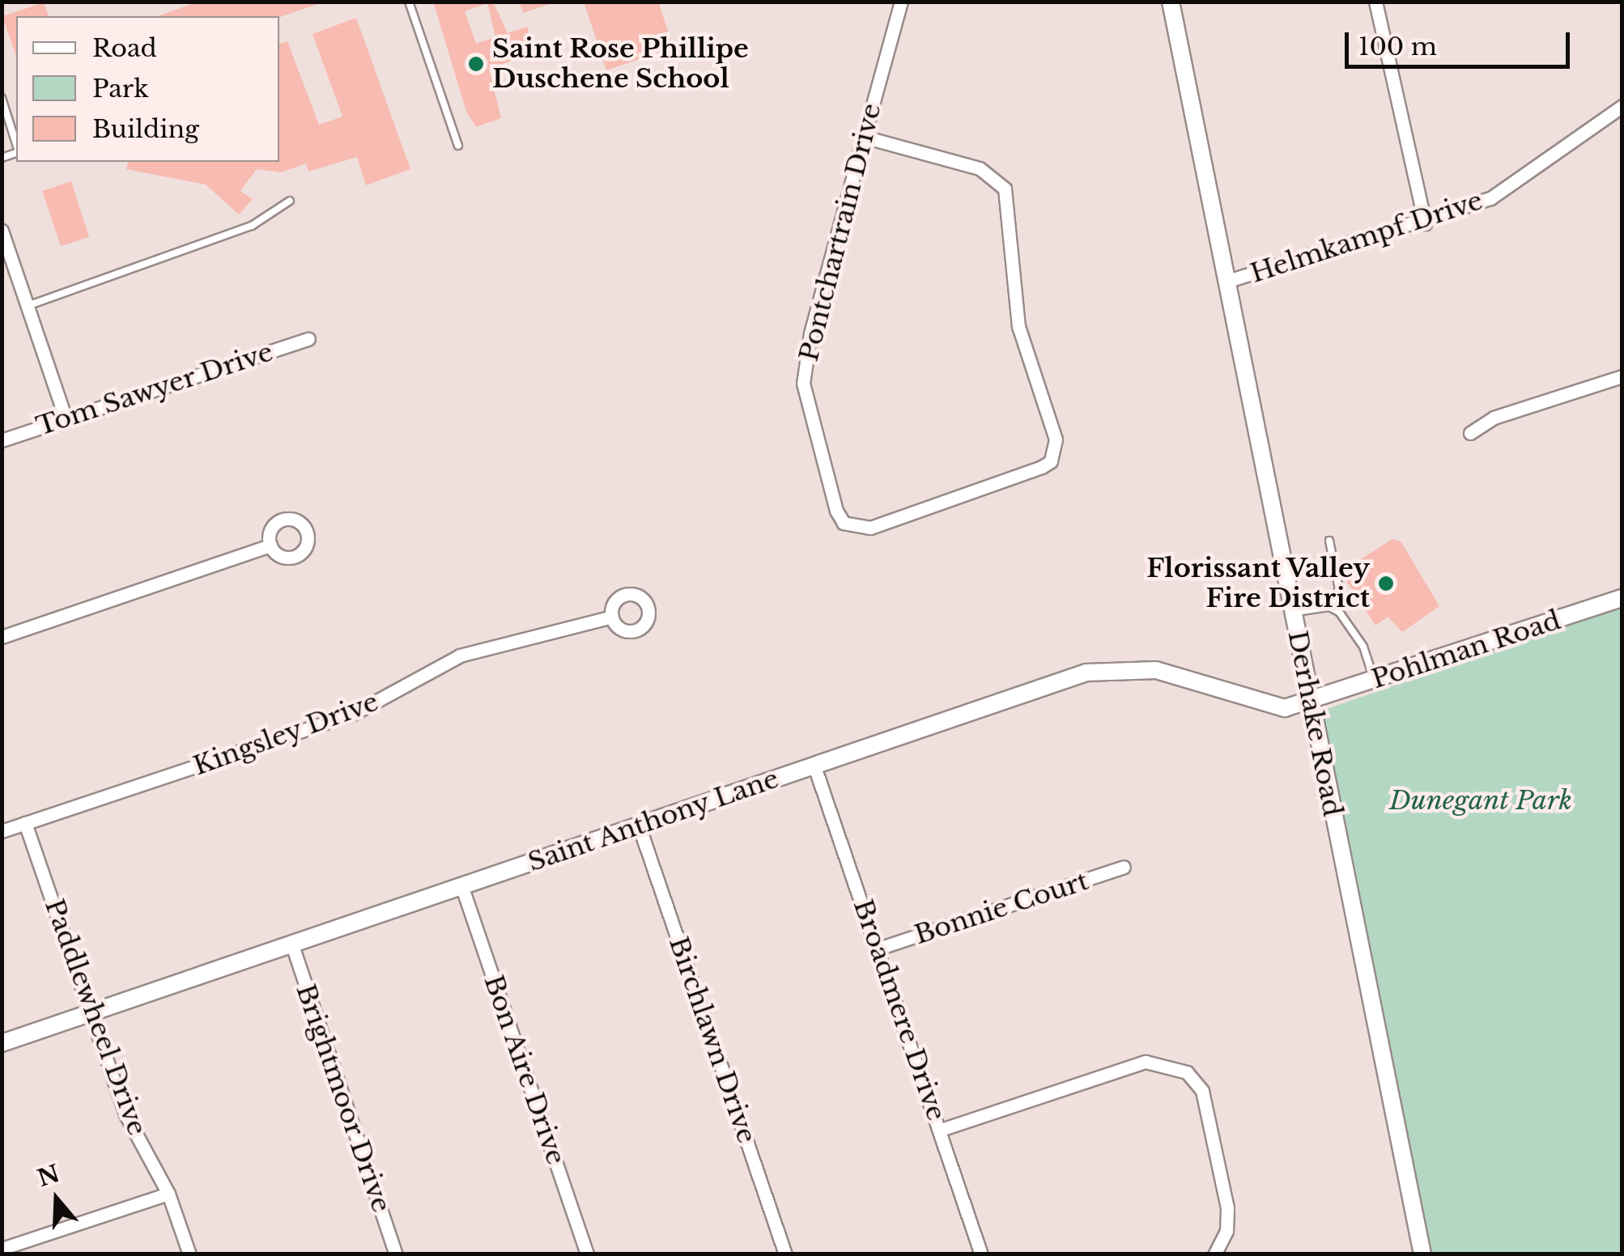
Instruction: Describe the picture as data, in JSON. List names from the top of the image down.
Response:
{
  "streets": {
    "street": [
      "Pontchartrain Drive",
      "Helmkampf Drive",
      "Tom Sawyer Drive",
      "Pohlman Road",
      "Derhake Road",
      "Kingsley Drive",
      "Saint Anthony Lane",
      "Bonnie Court",
      "Broadmere Drive",
      "Paddlewheel Drive",
      "Birchlawn Drive",
      "Bon Aire Drive",
      "Brightmoor Drive"
    ]
  },
  "crossings": [
    ["Helmkampf Drive", "Derhake Road"],
    ["Pohlman Road", "Derhake Road"],
    ["Pohlman Road", "Saint Anthony Lane"],
    ["Derhake Road", "Saint Anthony Lane"],
    ["Kingsley Drive", "Paddlewheel Drive"],
    ["Saint Anthony Lane", "Broadmere Drive"],
    ["Saint Anthony Lane", "Paddlewheel Drive"],
    ["Saint Anthony Lane", "Birchlawn Drive"],
    ["Saint Anthony Lane", "Bon Aire Drive"],
    ["Saint Anthony Lane", "Brightmoor Drive"],
    ["Bonnie Court", "Broadmere Drive"]
  ],
  "parks": ["Dunegant Park"],
  "places": ["Saint Rose Phillipe Duschene School", "Florissant Valley Fire District"],
  "legend": ["Road", "Park", "Building"],
  "scale_bar": "100 m",
  "north": "top"
}
